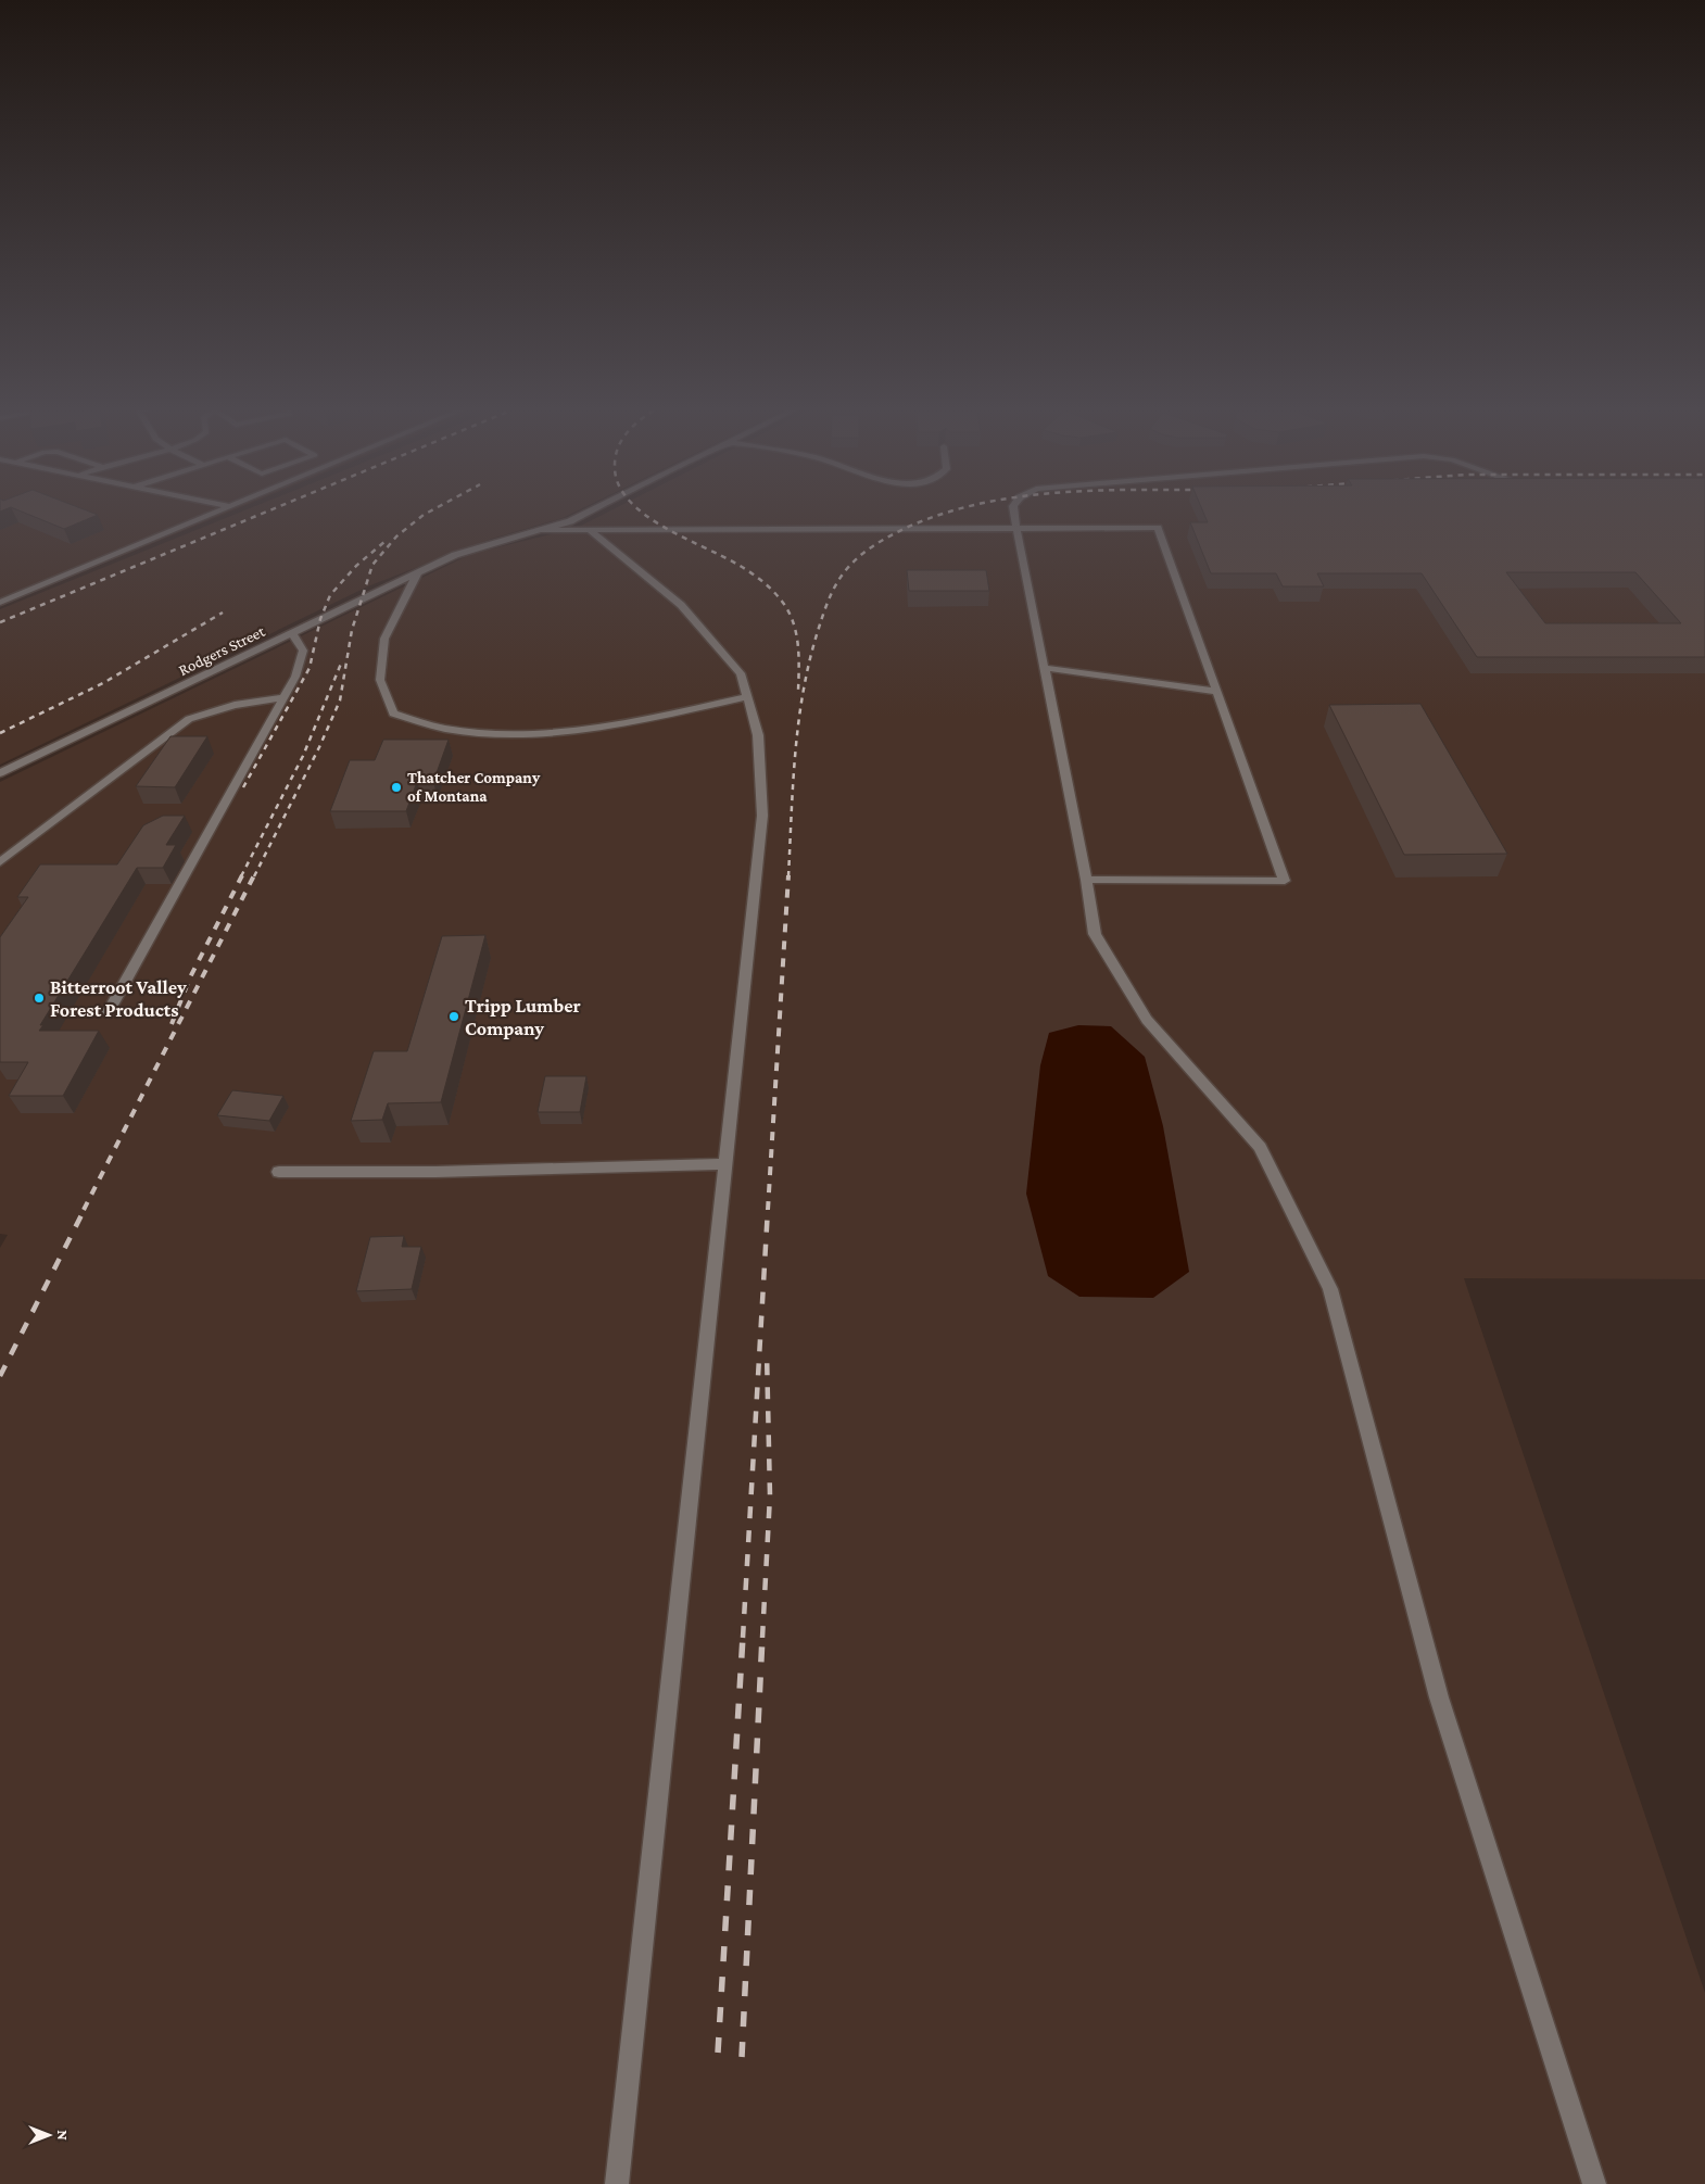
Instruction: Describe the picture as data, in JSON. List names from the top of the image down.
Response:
{
  "streets": {
    "street": ["Rodgers Street"]
  },
  "places": ["Thatcher Company of Montana", "Bitterroot Valley Forest Products", "Tripp Lumber Company"],
  "north": "right"
}
